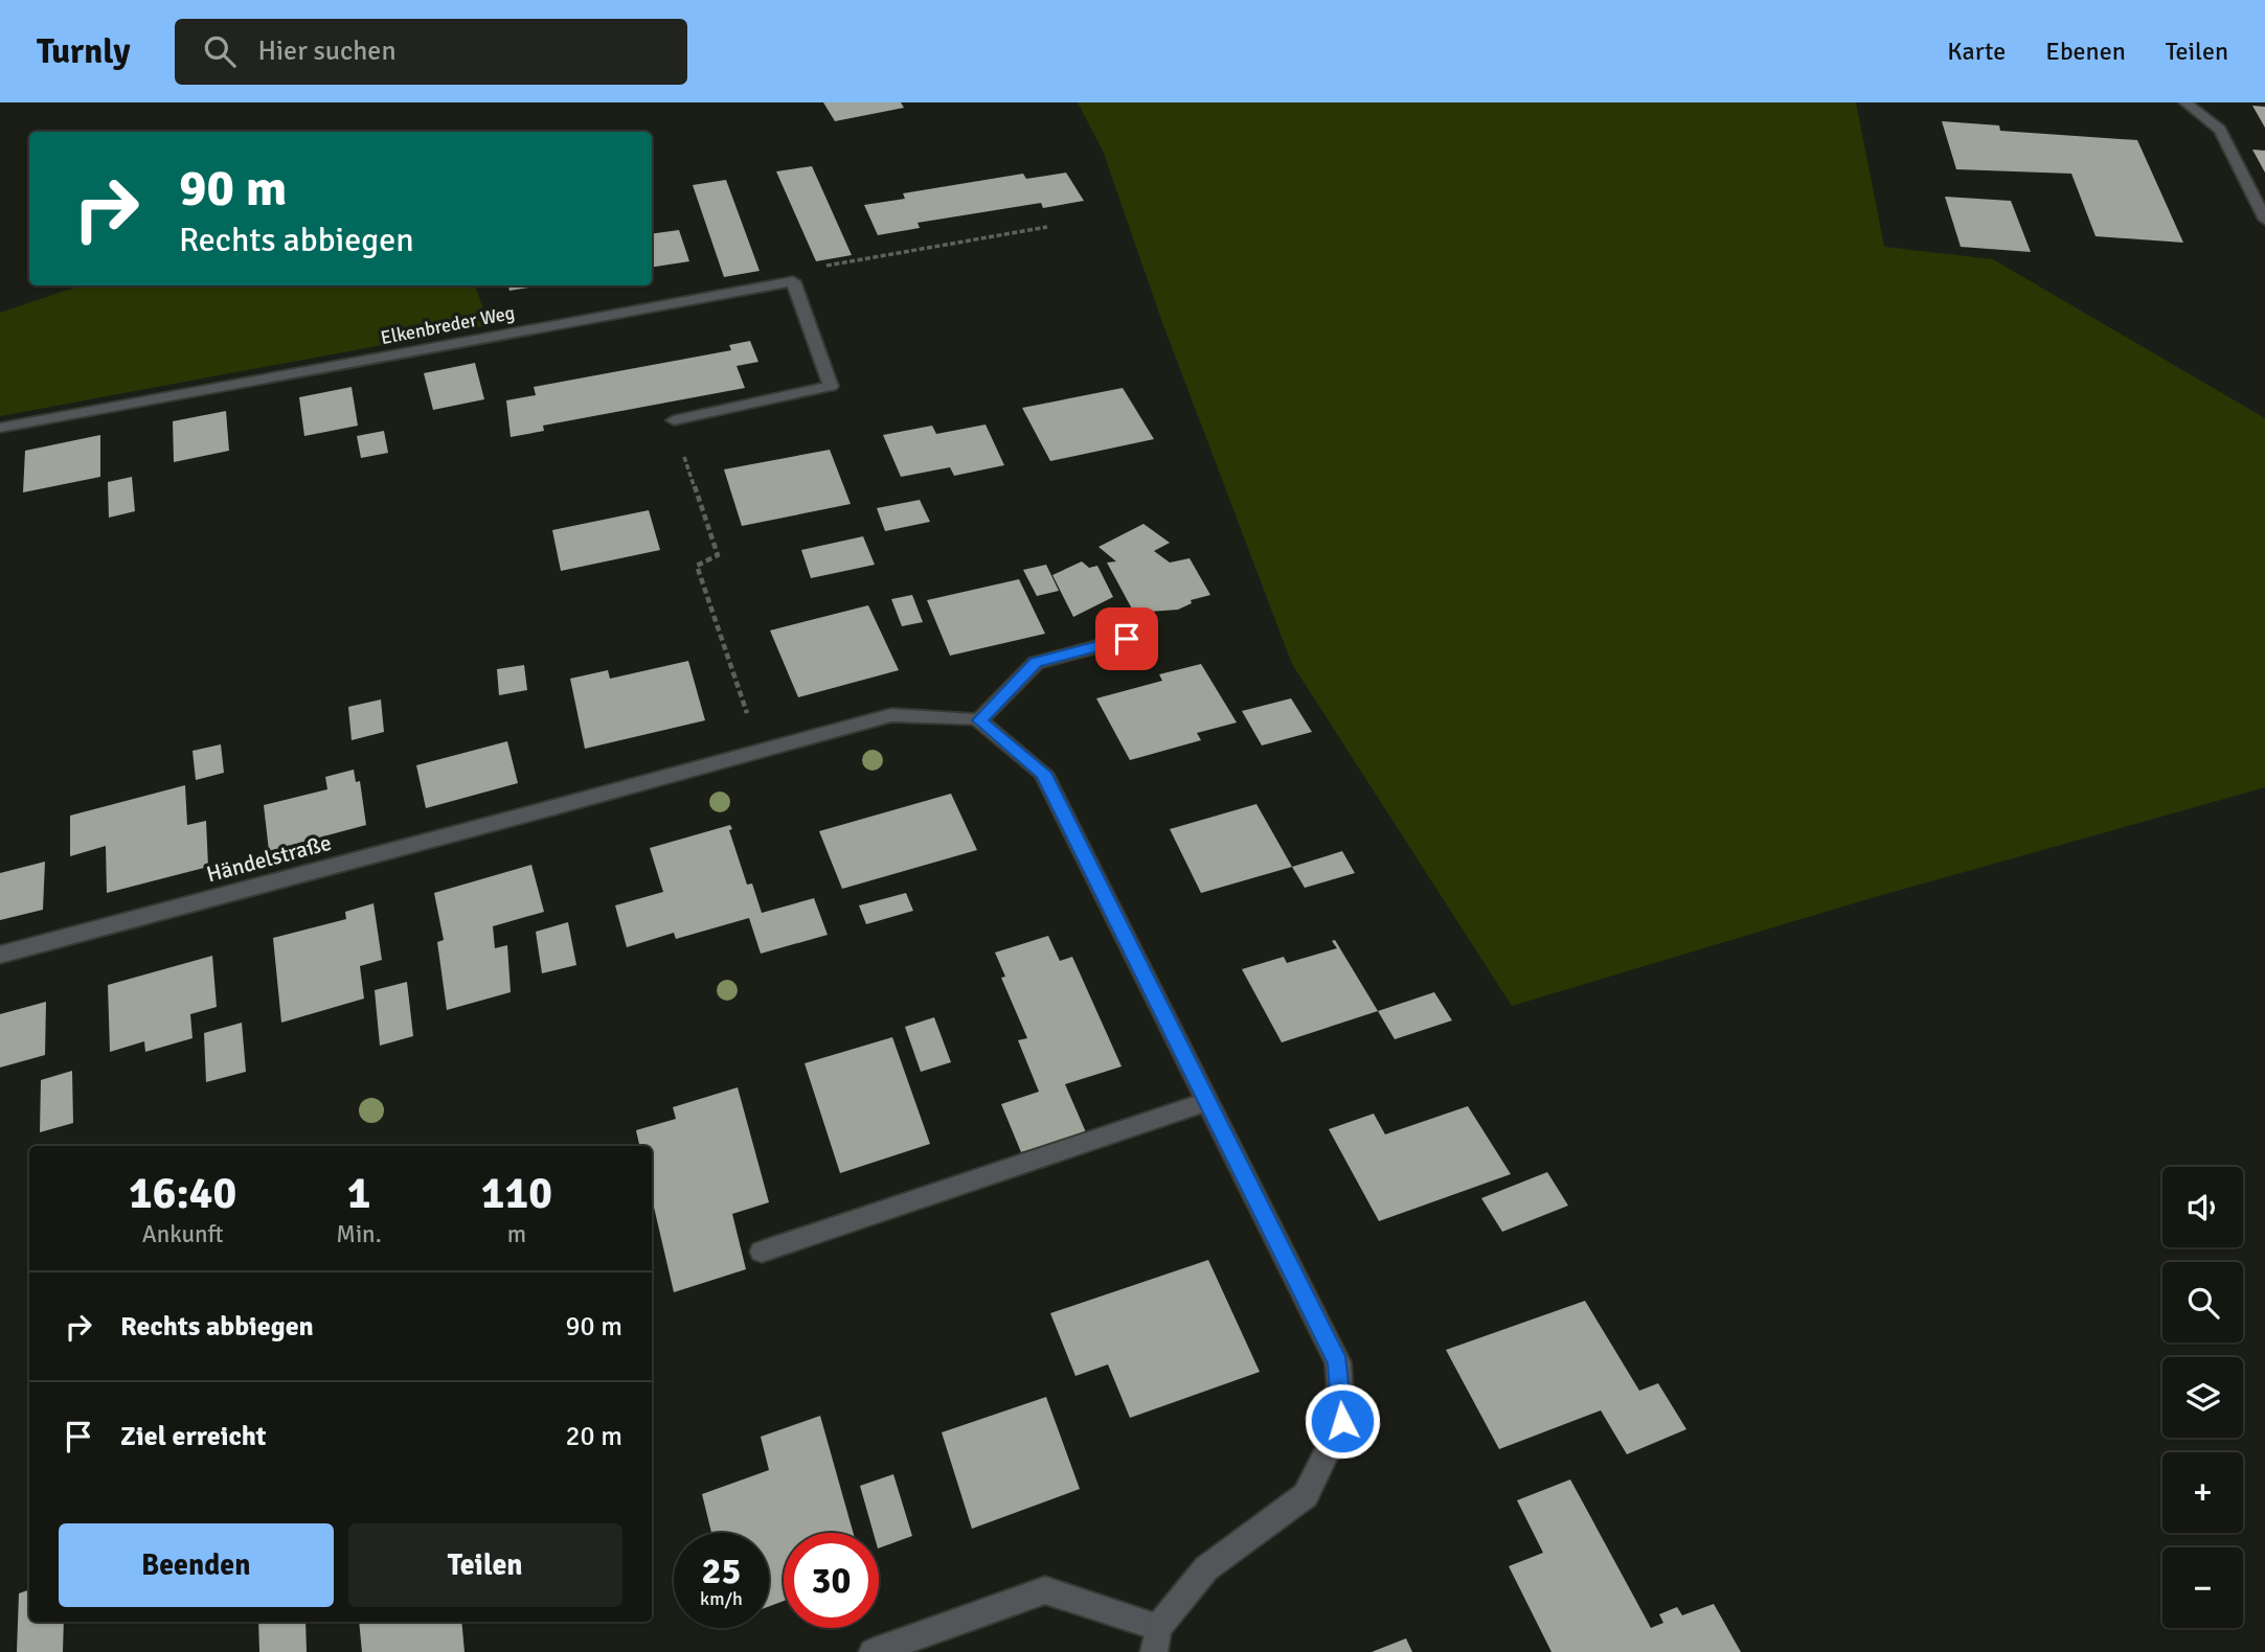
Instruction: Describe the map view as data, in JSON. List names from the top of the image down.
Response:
{
  "streets": {
    "street": ["Elkenbreder Weg", "Händelstraße"]
  },
  "page": {
    "header": "Turnly",
    "search": "Hier suchen",
    "nav": ["Karte", "Ebenen", "Teilen"],
    "turn": ["90 m", "Rechts abbiegen"],
    "eta": [
      "16:40",
      "Ankunft",
      "1",
      "Min.",
      "110",
      "m"
    ],
    "map_buttons": ["+", "−"],
    "list": [
      {
        "name": "Rechts abbiegen",
        "value": "90 m"
      },
      {
        "name": "Ziel erreicht",
        "value": "20 m"
      }
    ],
    "buttons": ["Beenden", "Teilen"],
    "speed": "25 km/h",
    "limit": "30"
  }
}
